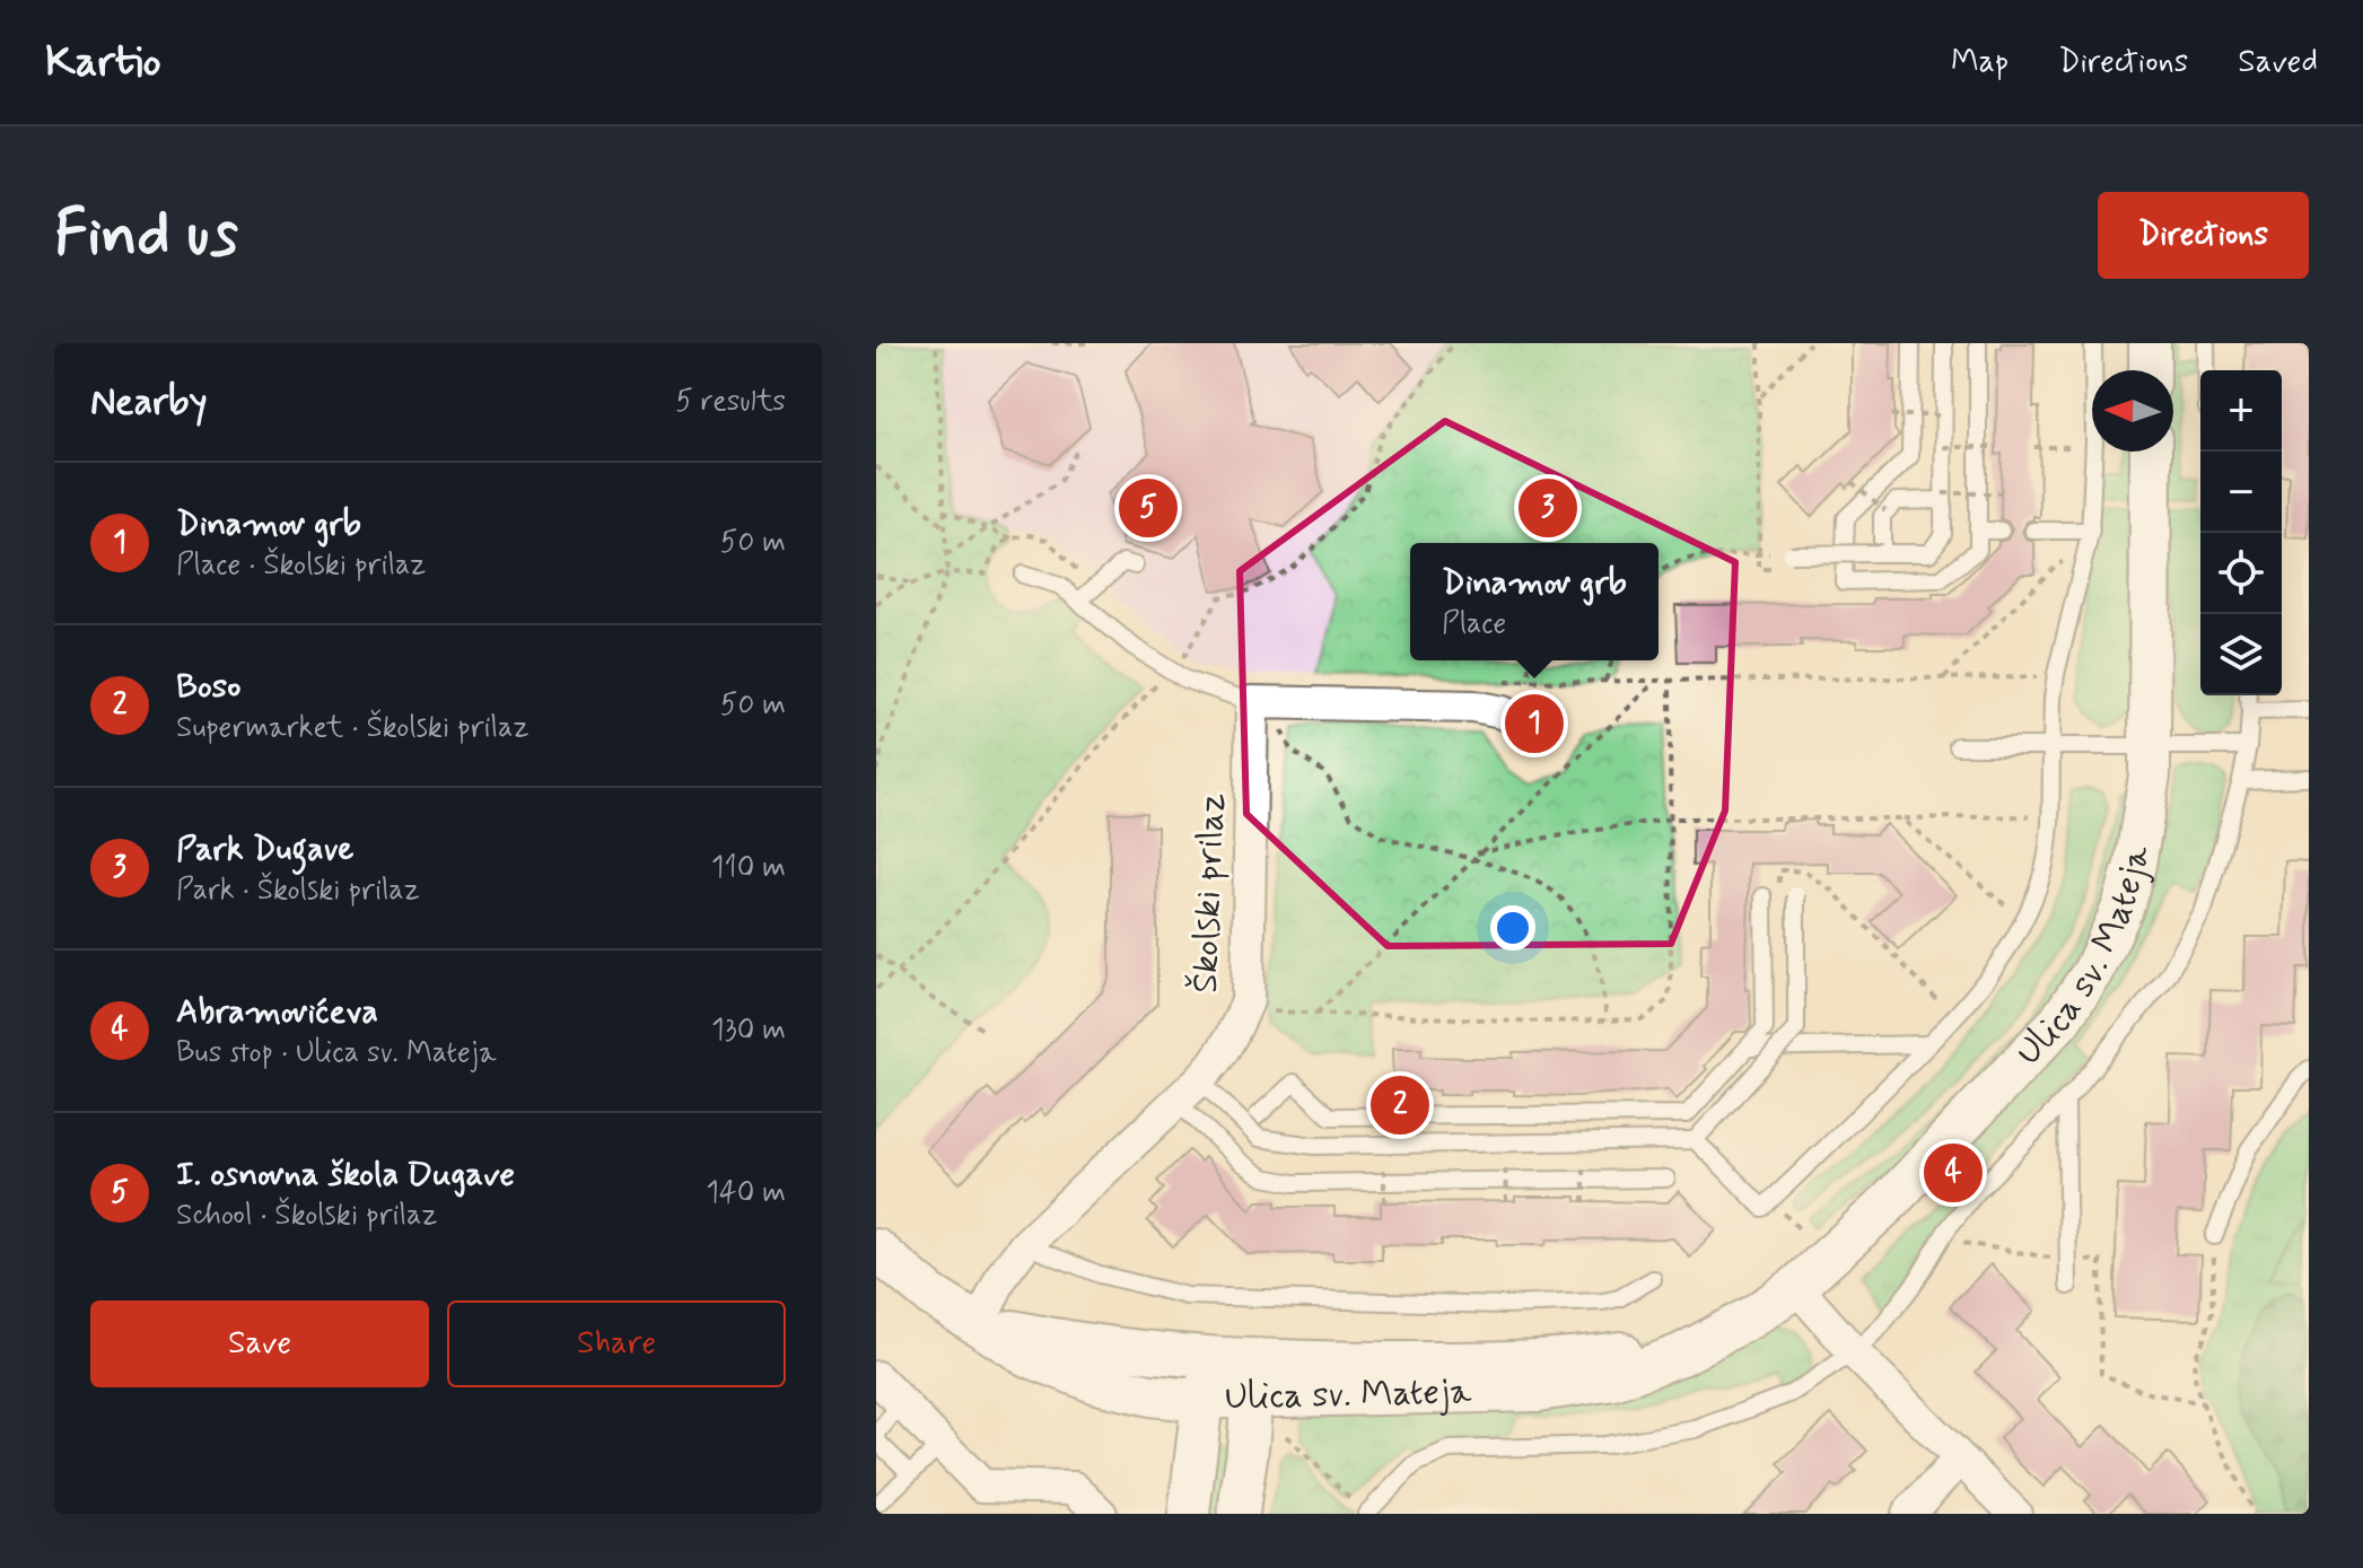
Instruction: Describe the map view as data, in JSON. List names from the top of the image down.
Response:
{
  "streets": {
    "street": ["Školski prilaz", "Ulica sv. Mateja"]
  },
  "crossings": [
    ["Školski prilaz", "Ulica sv. Mateja"]
  ],
  "north": "left",
  "page": {
    "header": "Kartio",
    "nav": ["Map", "Directions", "Saved"],
    "buttons": [
      "Directions",
      ["Save", "Share"]
    ],
    "title": "Find us",
    "heading": ["Nearby", "5 results"],
    "map_buttons": ["+", "−"],
    "list": [
      {
        "mark": "1",
        "name": "Dinamov grb",
        "note": "Place · Školski prilaz",
        "value": "50 m"
      },
      {
        "mark": "2",
        "name": "Boso",
        "note": "Supermarket · Školski prilaz",
        "value": "50 m"
      },
      {
        "mark": "3",
        "name": "Park Dugave",
        "note": "Park · Školski prilaz",
        "value": "110 m"
      },
      {
        "mark": "4",
        "name": "Abramovićeva",
        "note": "Bus stop · Ulica sv. Mateja",
        "value": "130 m"
      },
      {
        "mark": "5",
        "name": "I. osnovna škola Dugave",
        "note": "School · Školski prilaz",
        "value": "140 m"
      }
    ],
    "pins": [
      "3",
      "5",
      "1",
      "2",
      "4"
    ],
    "popup": ["Dinamov grb", "Place"]
  }
}
